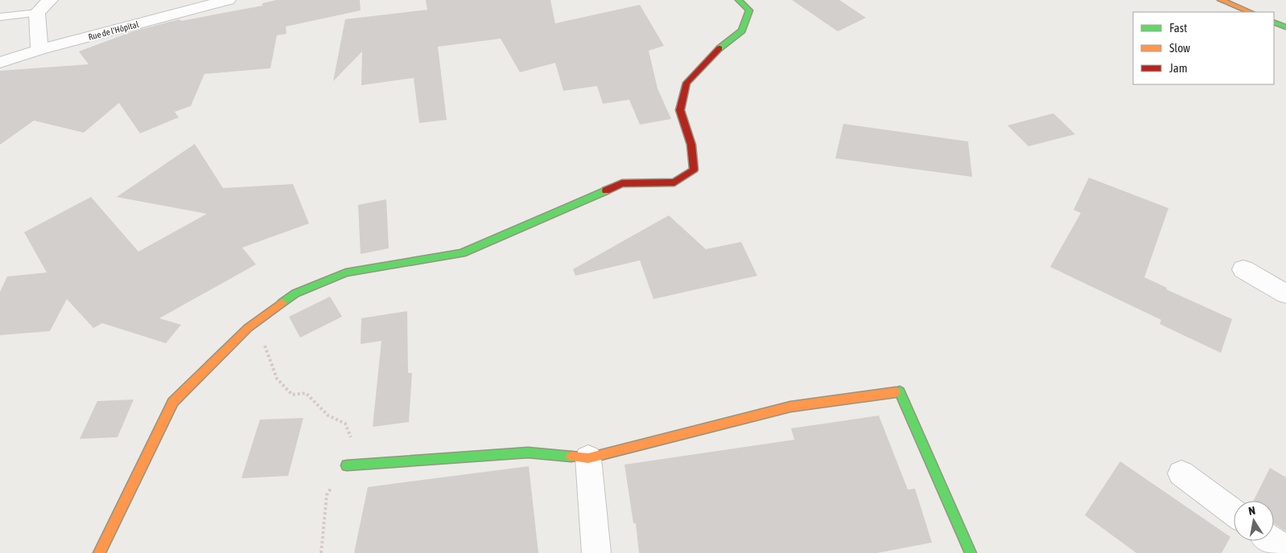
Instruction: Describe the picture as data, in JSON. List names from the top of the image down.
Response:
{
  "streets": {
    "street": ["Rue de l'Hôpital"]
  },
  "legend": ["Fast", "Slow", "Jam"],
  "north": "top"
}
